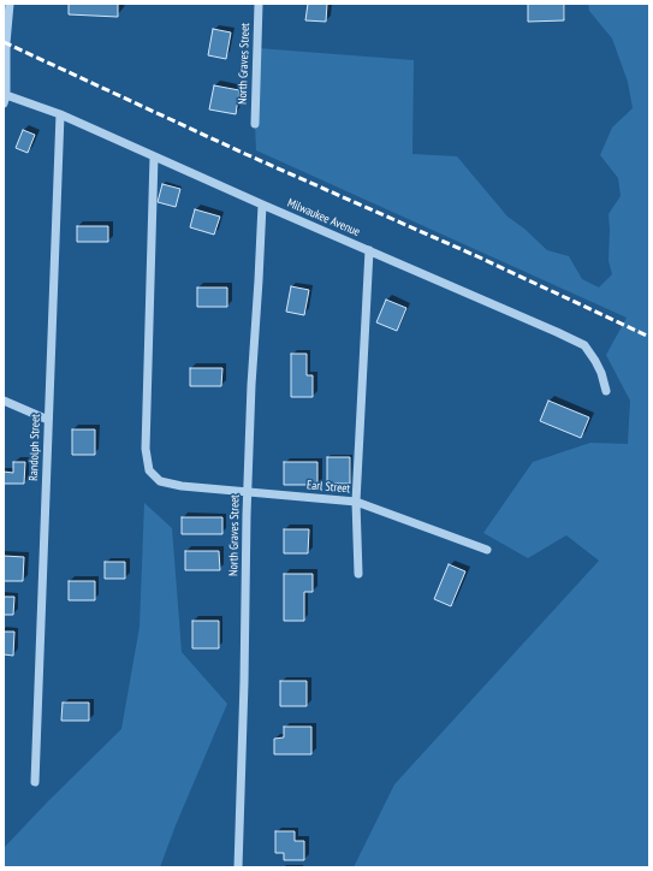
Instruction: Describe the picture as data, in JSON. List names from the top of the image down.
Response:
{
  "streets": {
    "street": [
      "North Graves Street",
      "Milwaukee Avenue",
      "Randolph Street",
      "Earl Street"
    ]
  },
  "crossings": [
    ["North Graves Street", "Milwaukee Avenue"],
    ["North Graves Street", "Earl Street"],
    ["Milwaukee Avenue", "Randolph Street"],
    ["Milwaukee Avenue", "Earl Street"]
  ]
}
